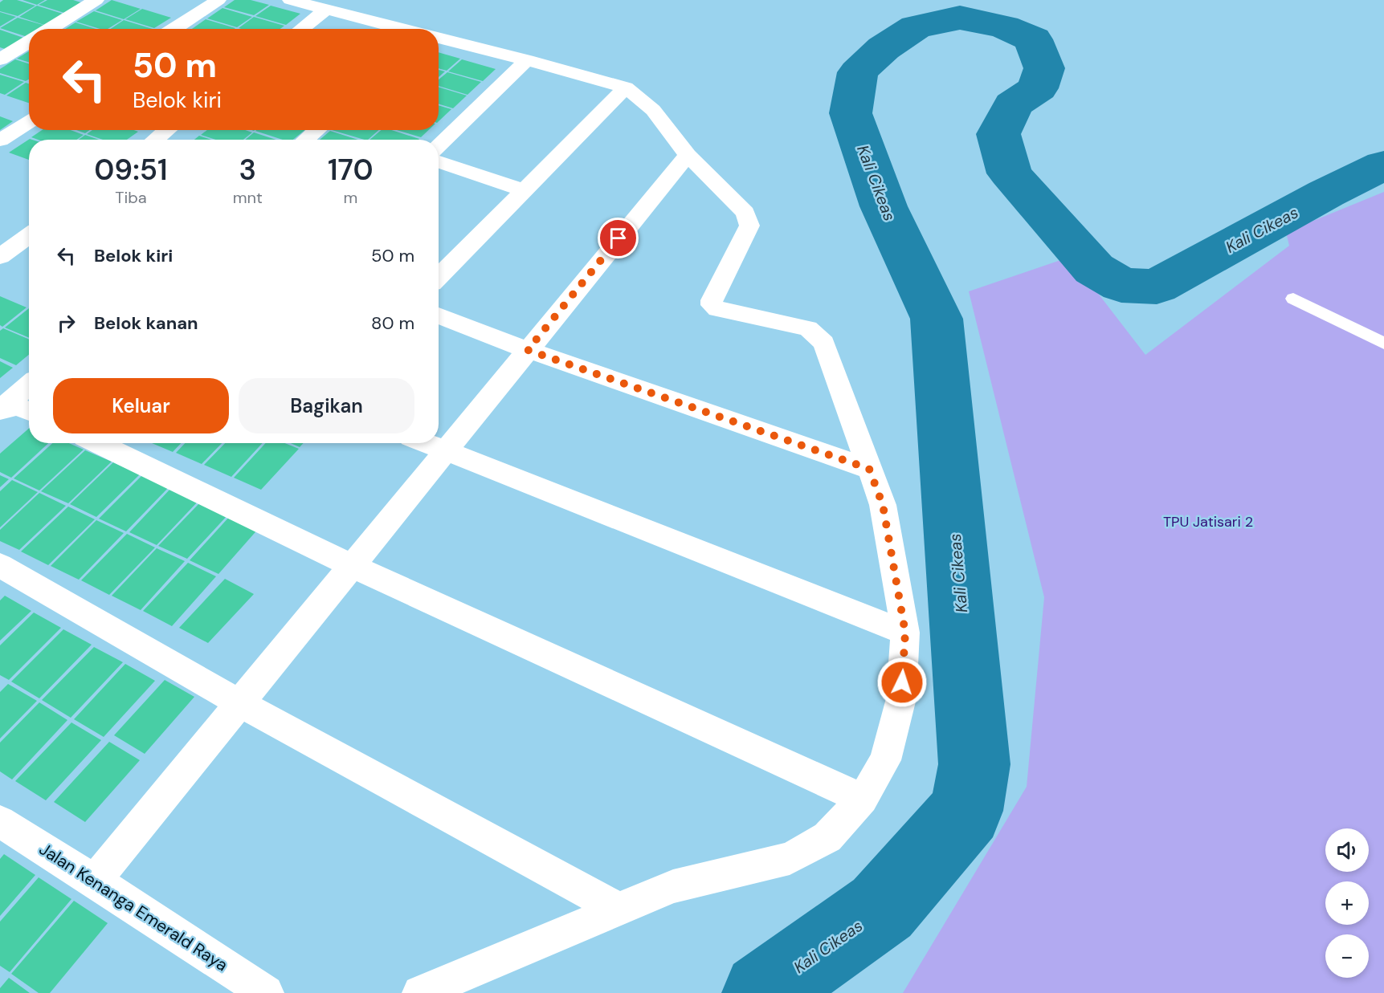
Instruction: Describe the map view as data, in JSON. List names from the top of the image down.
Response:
{
  "streets": {
    "street": ["Jalan Kenanga Emerald Raya"]
  },
  "water": ["Kali Cikeas"],
  "parks": ["TPU Jatisari 2"],
  "page": {
    "turn": ["50 m", "Belok kiri"],
    "eta": [
      "09:51",
      "Tiba",
      "3",
      "mnt",
      "170",
      "m"
    ],
    "list": [
      {
        "name": "Belok kiri",
        "value": "50 m"
      },
      {
        "name": "Belok kanan",
        "value": "80 m"
      }
    ],
    "buttons": ["Keluar", "Bagikan"],
    "map_buttons": ["+", "−"]
  }
}
